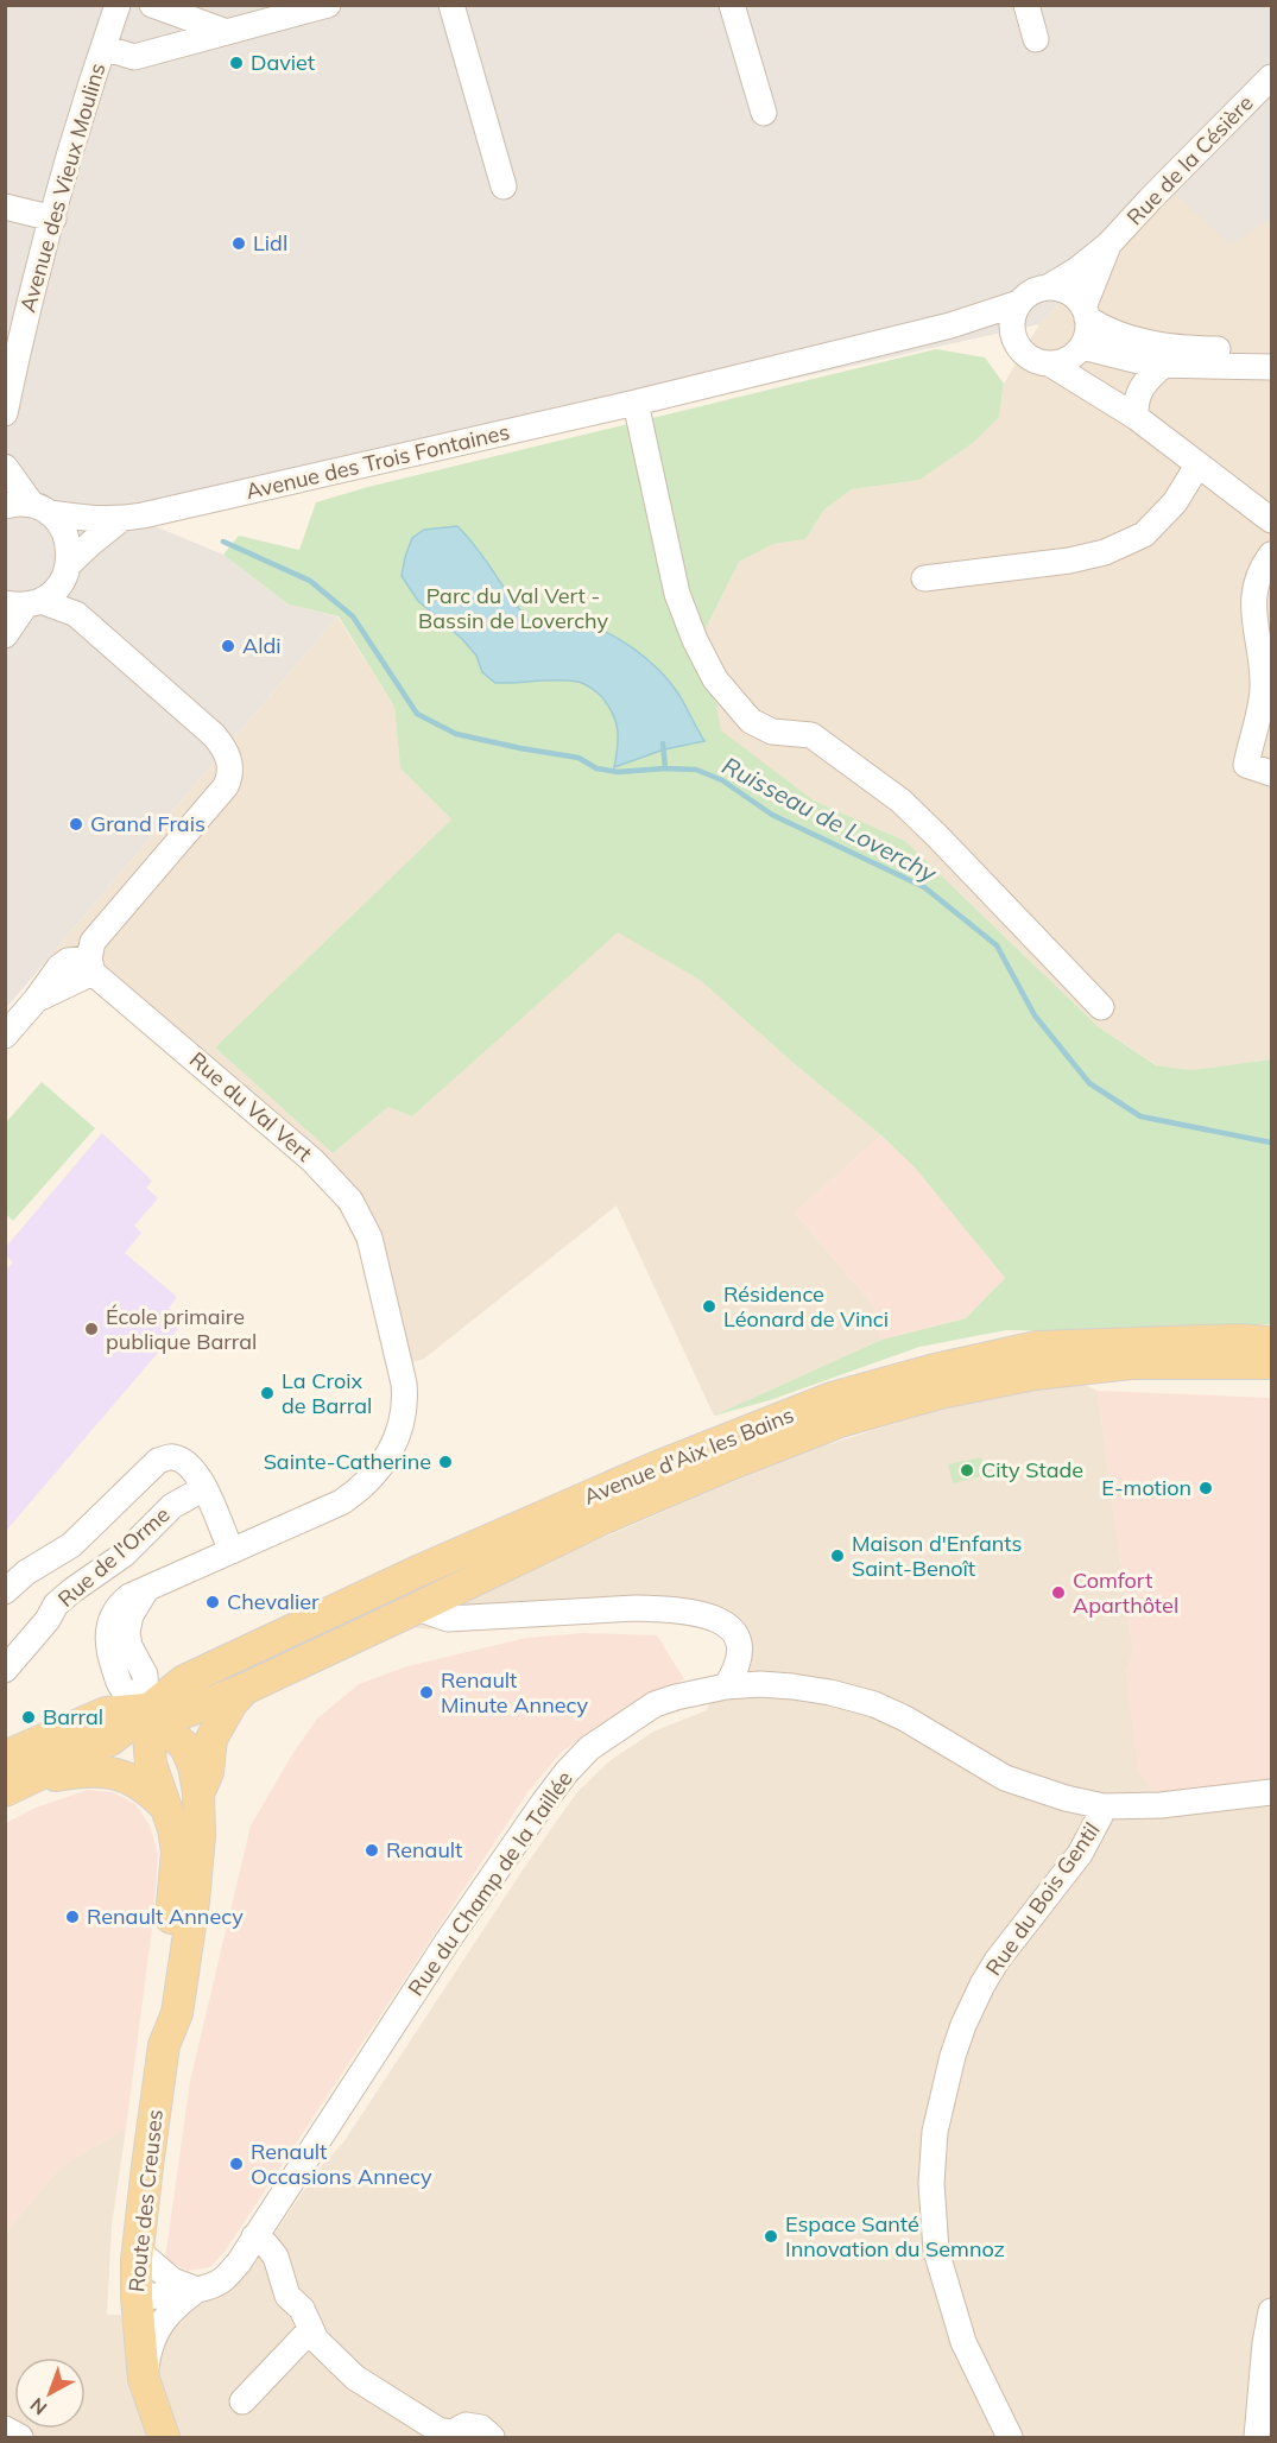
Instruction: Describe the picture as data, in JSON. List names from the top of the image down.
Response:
{
  "streets": {
    "main road": ["Avenue d'Aix les Bains", "Route des Creuses"],
    "street": [
      "Rue de la Césière",
      "Avenue des Vieux Moulins",
      "Avenue des Trois Fontaines",
      "Rue du Val Vert",
      "Rue de l'Orme",
      "Rue du Champ de la Taillée",
      "Rue du Bois Gentil"
    ]
  },
  "crossings": [
    ["Rue de la Césière", "Avenue des Trois Fontaines"],
    ["Rue du Val Vert", "Avenue d'Aix les Bains"],
    ["Rue du Val Vert", "Rue de l'Orme"],
    ["Rue du Val Vert", "Route des Creuses"],
    ["Avenue d'Aix les Bains", "Route des Creuses"],
    ["Rue du Champ de la Taillée", "Rue du Bois Gentil"],
    ["Rue du Champ de la Taillée", "Route des Creuses"]
  ],
  "water": ["Ruisseau de Loverchy"],
  "parks": ["Parc du Val Vert - Bassin de Loverchy"],
  "places": [
    "Daviet",
    "Lidl",
    "Aldi",
    "Grand Frais",
    "Résidence Léonard de Vinci",
    "École primaire publique Barral",
    "La Croix de Barral",
    "Sainte-Catherine",
    "City Stade",
    "E-motion",
    "Maison d'Enfants Saint-Benoît",
    "Comfort Aparthôtel",
    "Chevalier",
    "Renault Minute Annecy",
    "Barral",
    "Renault",
    "Renault Annecy",
    "Renault Occasions Annecy",
    "Espace Santé Innovation du Semnoz"
  ],
  "north": "bottom left"
}
